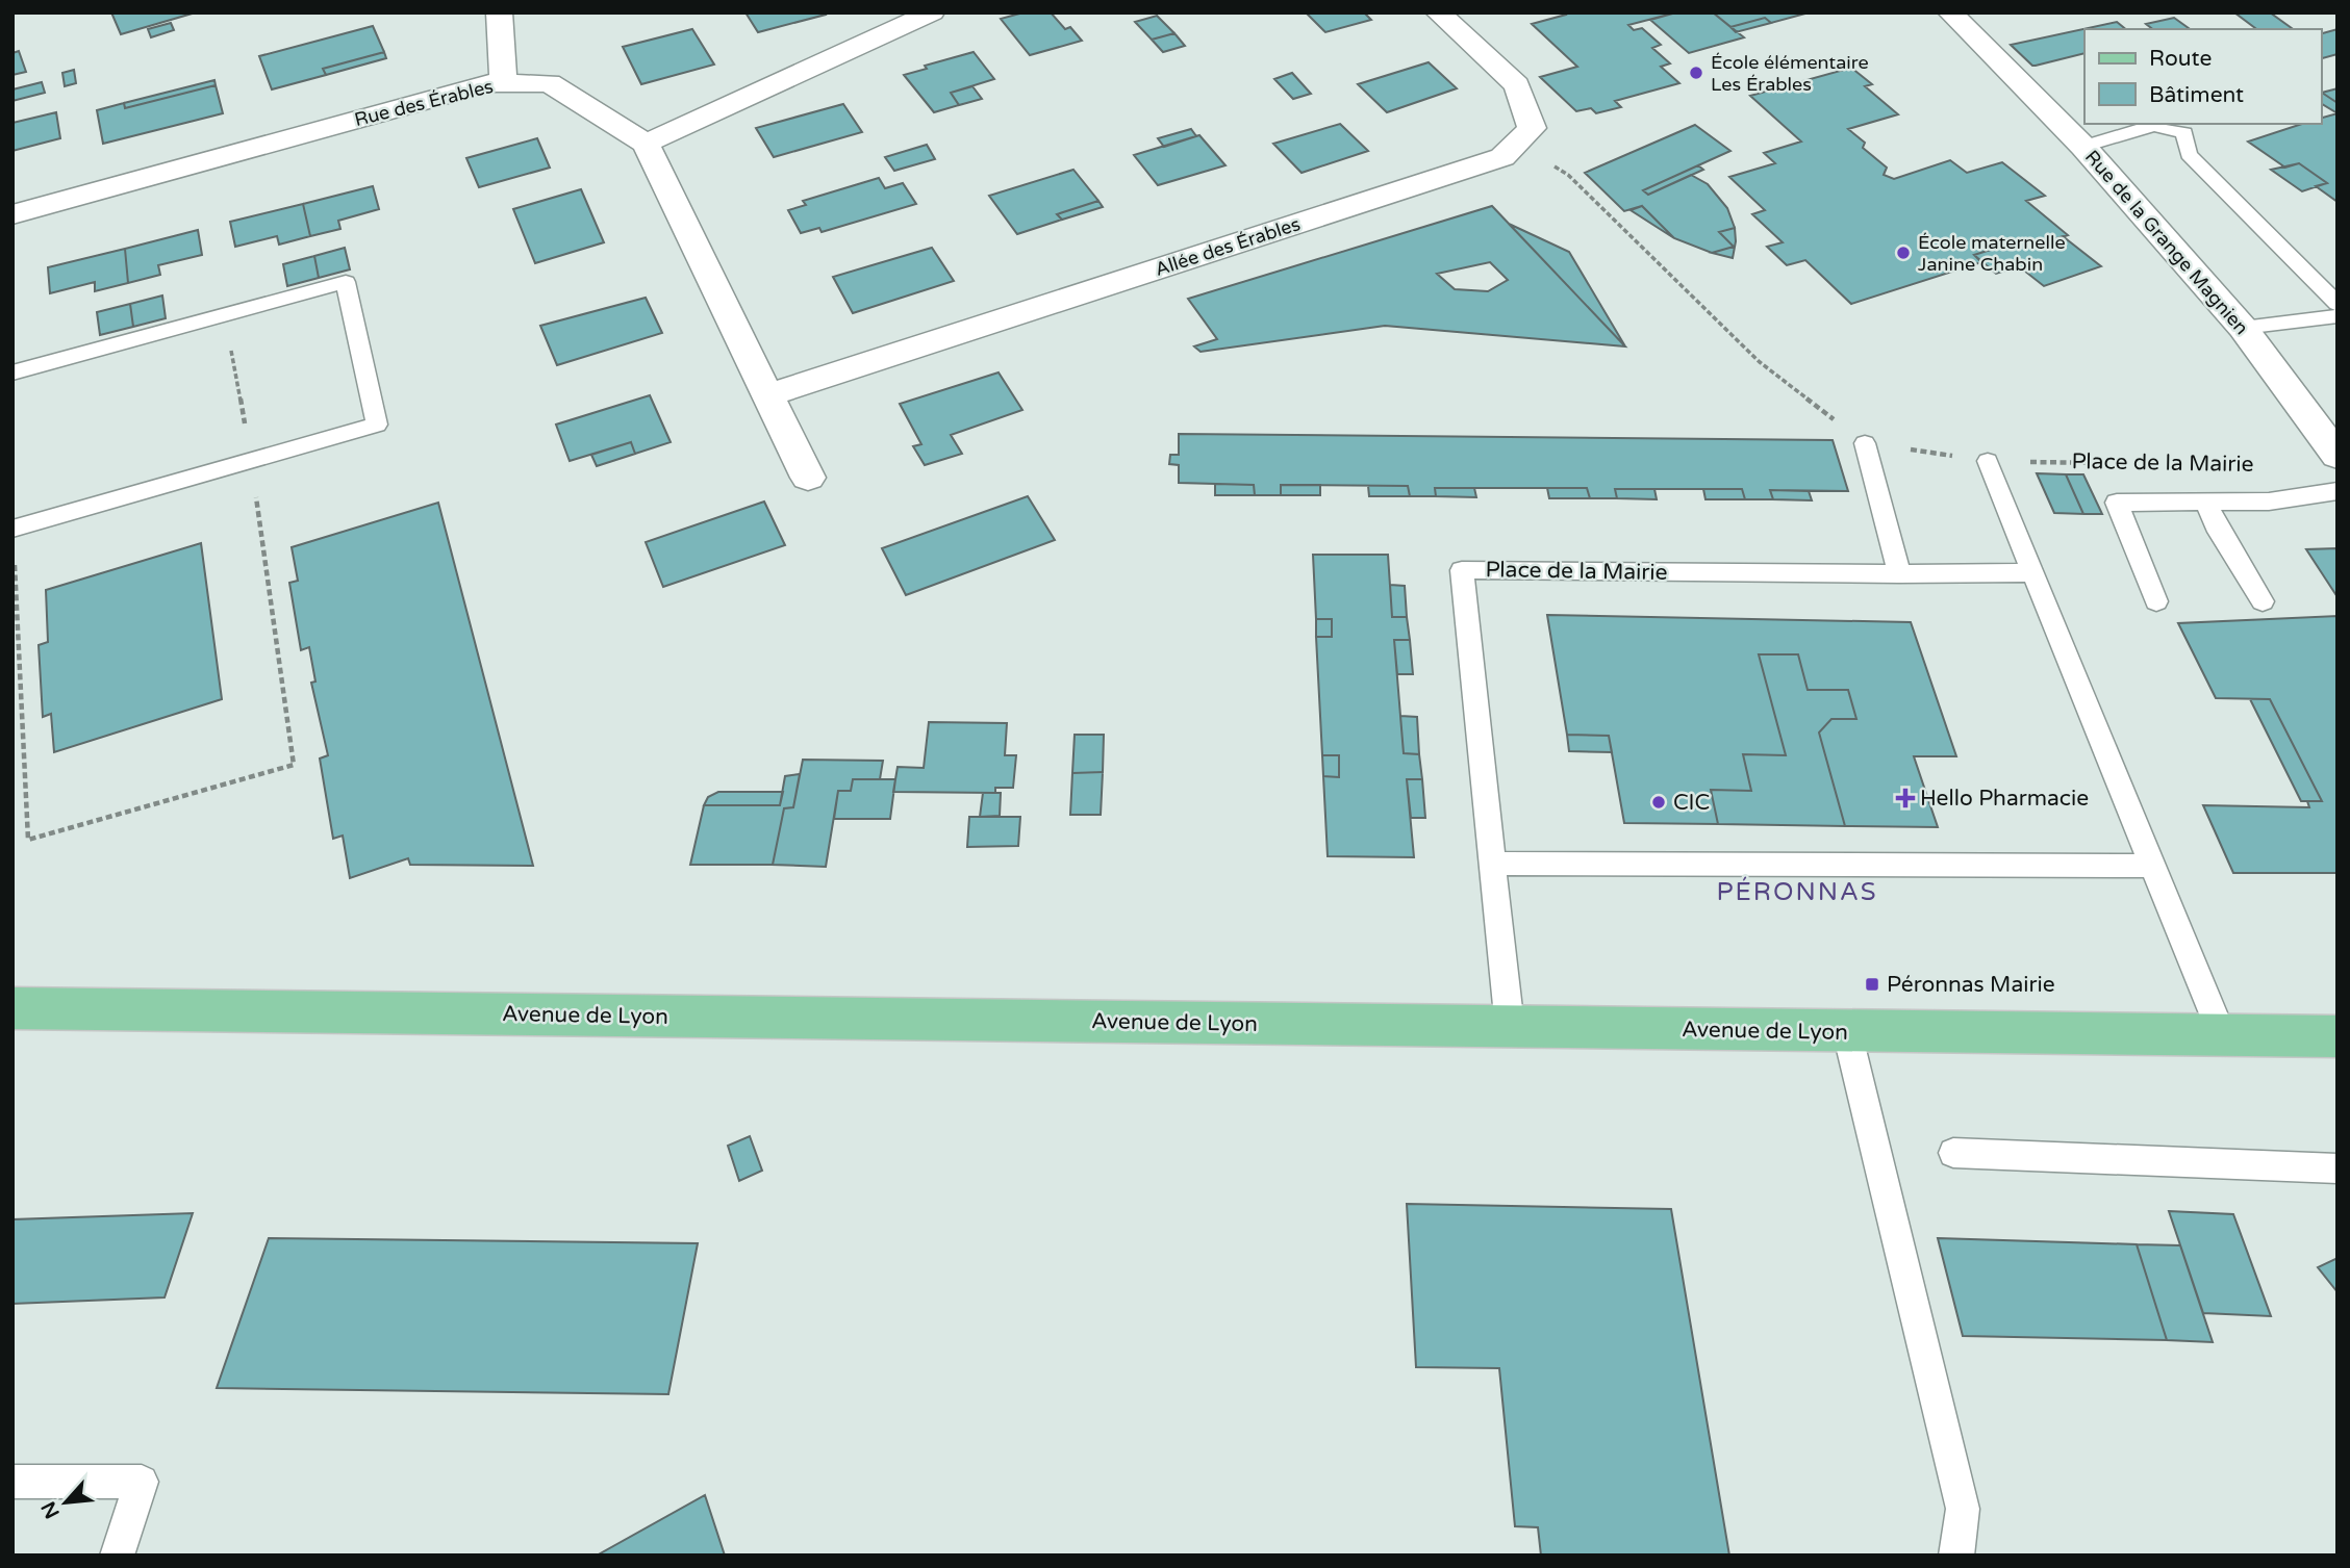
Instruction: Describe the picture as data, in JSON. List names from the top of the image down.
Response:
{
  "streets": {
    "main road": ["Avenue de Lyon"],
    "street": ["Rue des Érables", "Rue de la Grange Magnien", "Allée des Érables"],
    "lane": ["Place de la Mairie"]
  },
  "crossings": [
    ["Place de la Mairie", "Avenue de Lyon"]
  ],
  "districts": ["PÉRONNAS"],
  "places": {
    "other": ["École élémentaire Les Érables", "École maternelle Janine Chabin", "CIC"],
    "health": ["Hello Pharmacie"],
    "transit": ["Péronnas Mairie"]
  },
  "legend": ["Route", "Bâtiment"],
  "north": "bottom left"
}
